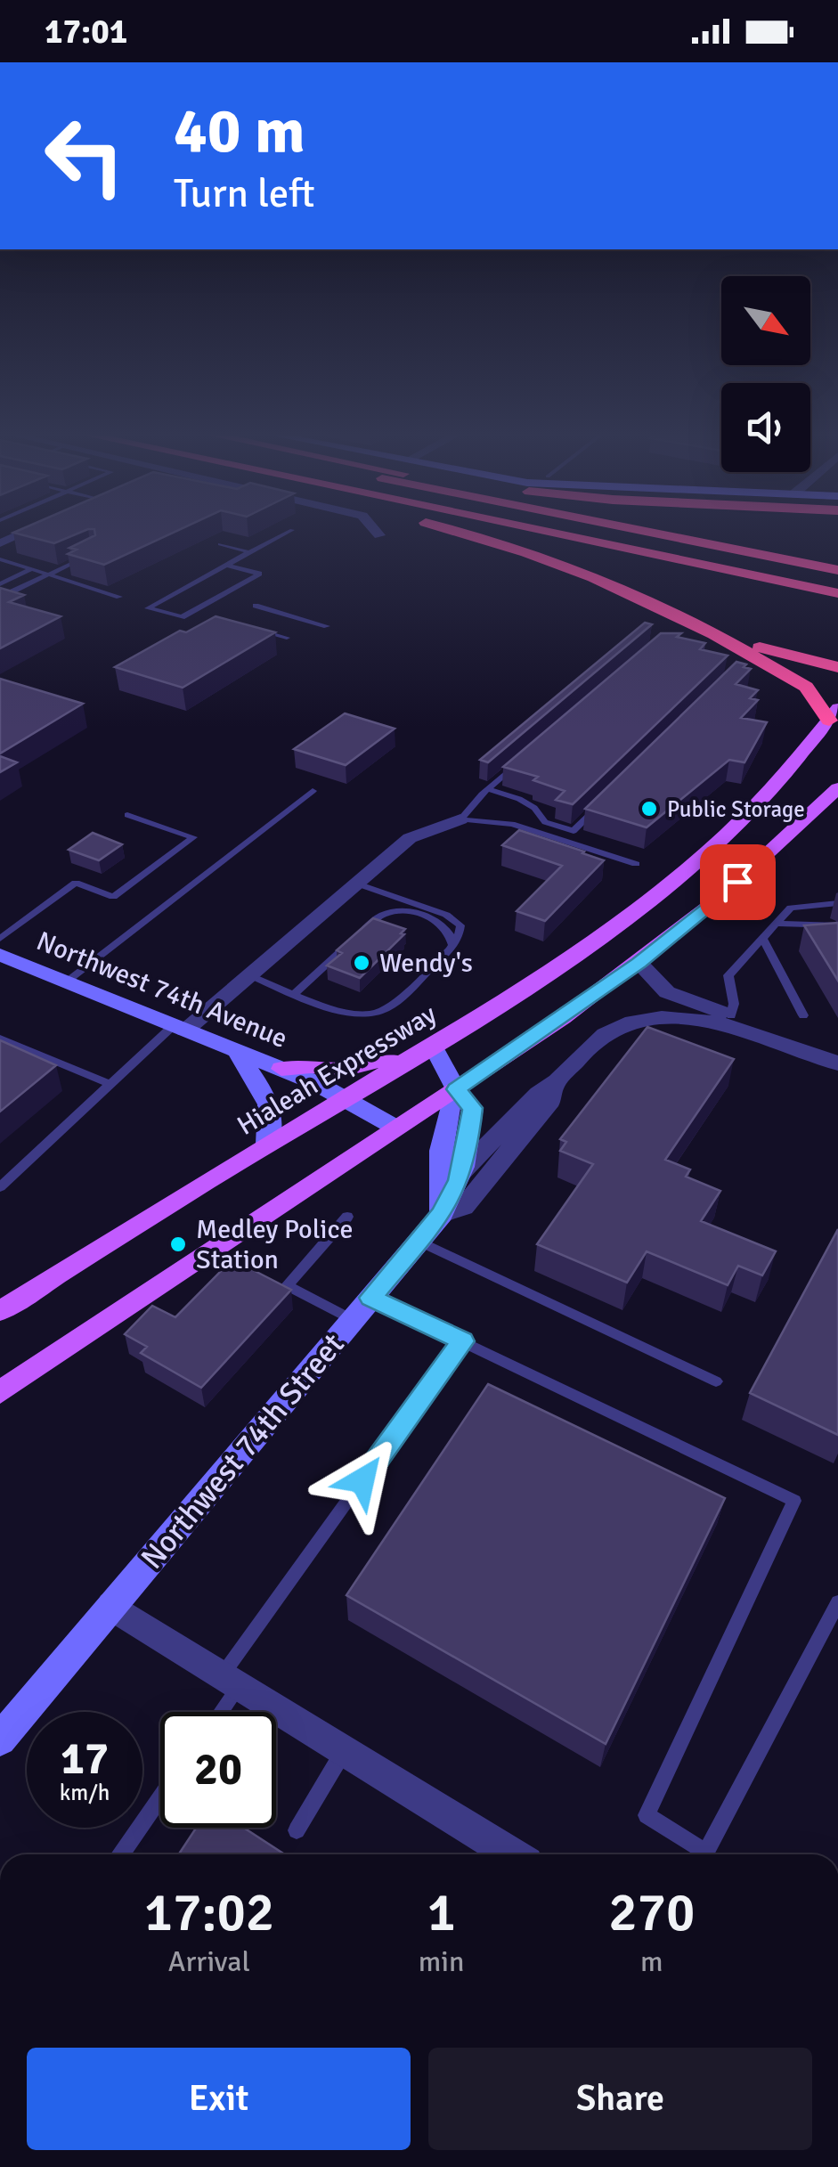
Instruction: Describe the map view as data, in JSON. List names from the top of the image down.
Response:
{
  "streets": {
    "main road": ["Hialeah Expressway"],
    "street": ["Northwest 74th Avenue", "Northwest 74th Street"]
  },
  "crossings": [
    ["Northwest 74th Avenue", "Hialeah Expressway"]
  ],
  "places": ["Public Storage", "Wendy's", "Medley Police Station"],
  "north": "bottom right",
  "page": {
    "status": "17:01",
    "turn": ["40 m", "Turn left"],
    "speed": "17 km/h",
    "limit": "20",
    "eta": [
      "17:02",
      "Arrival",
      "1",
      "min",
      "270",
      "m"
    ],
    "buttons": ["Exit", "Share"]
  }
}
